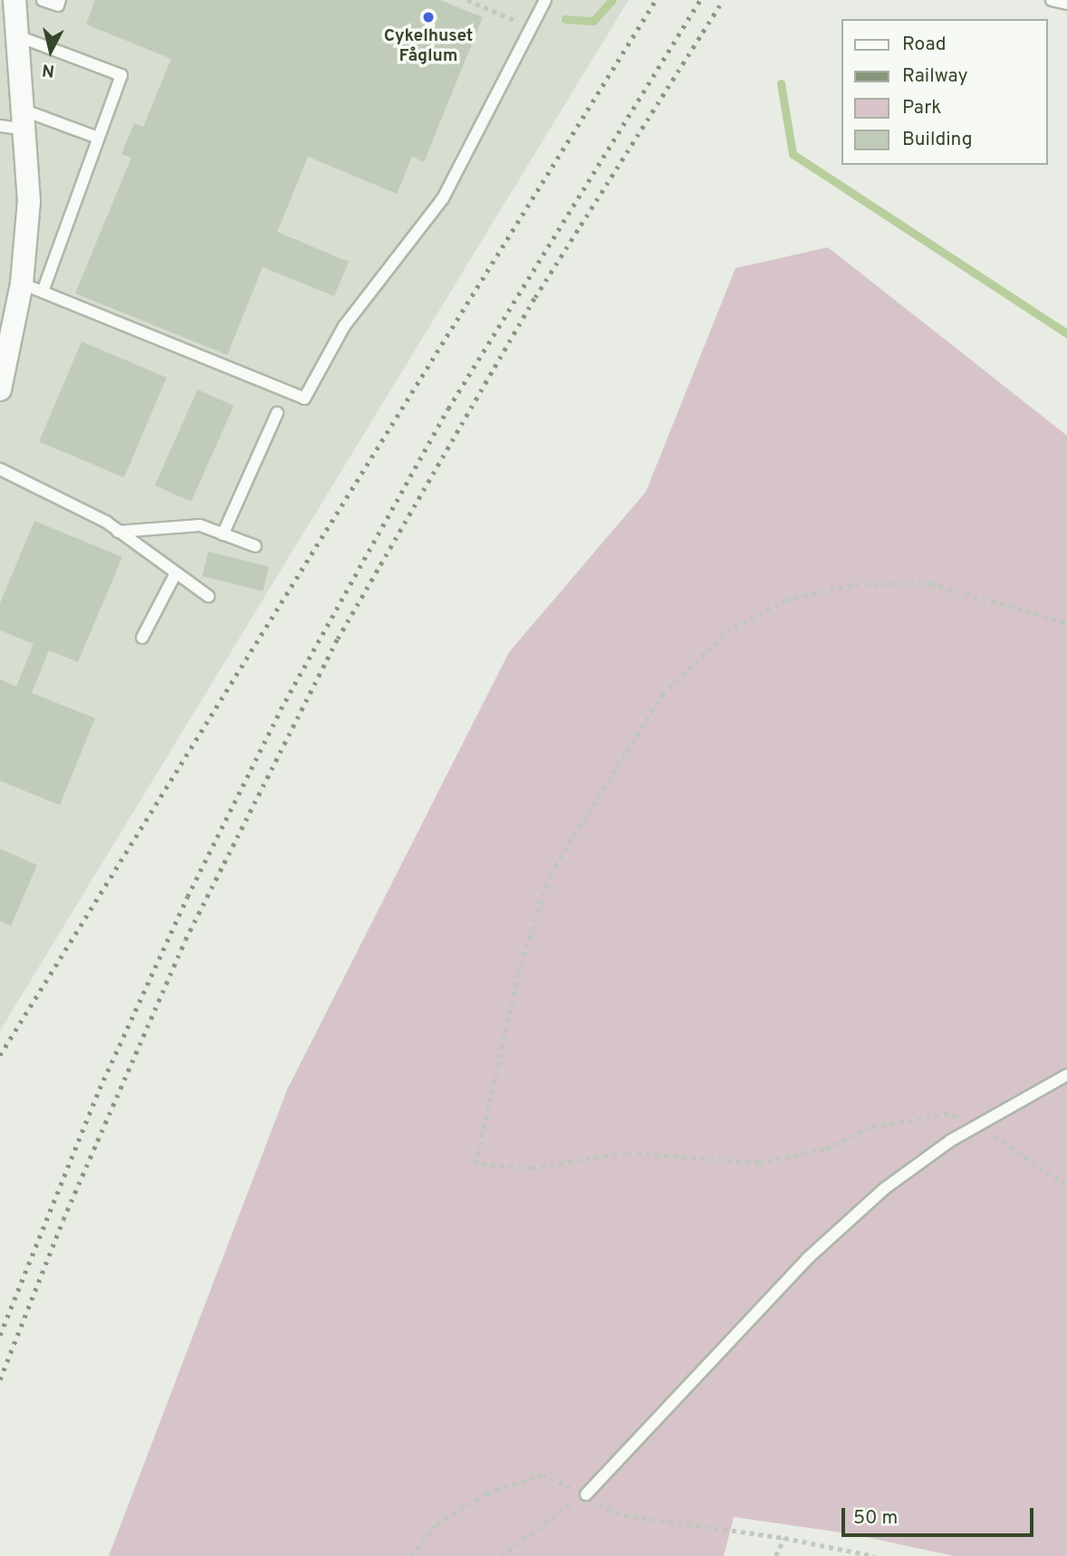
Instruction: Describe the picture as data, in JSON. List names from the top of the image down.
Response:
{
  "places": ["Cykelhuset Fåglum"],
  "legend": [
    "Road",
    "Railway",
    "Park",
    "Building"
  ],
  "scale_bar": "50 m",
  "north": "bottom"
}
